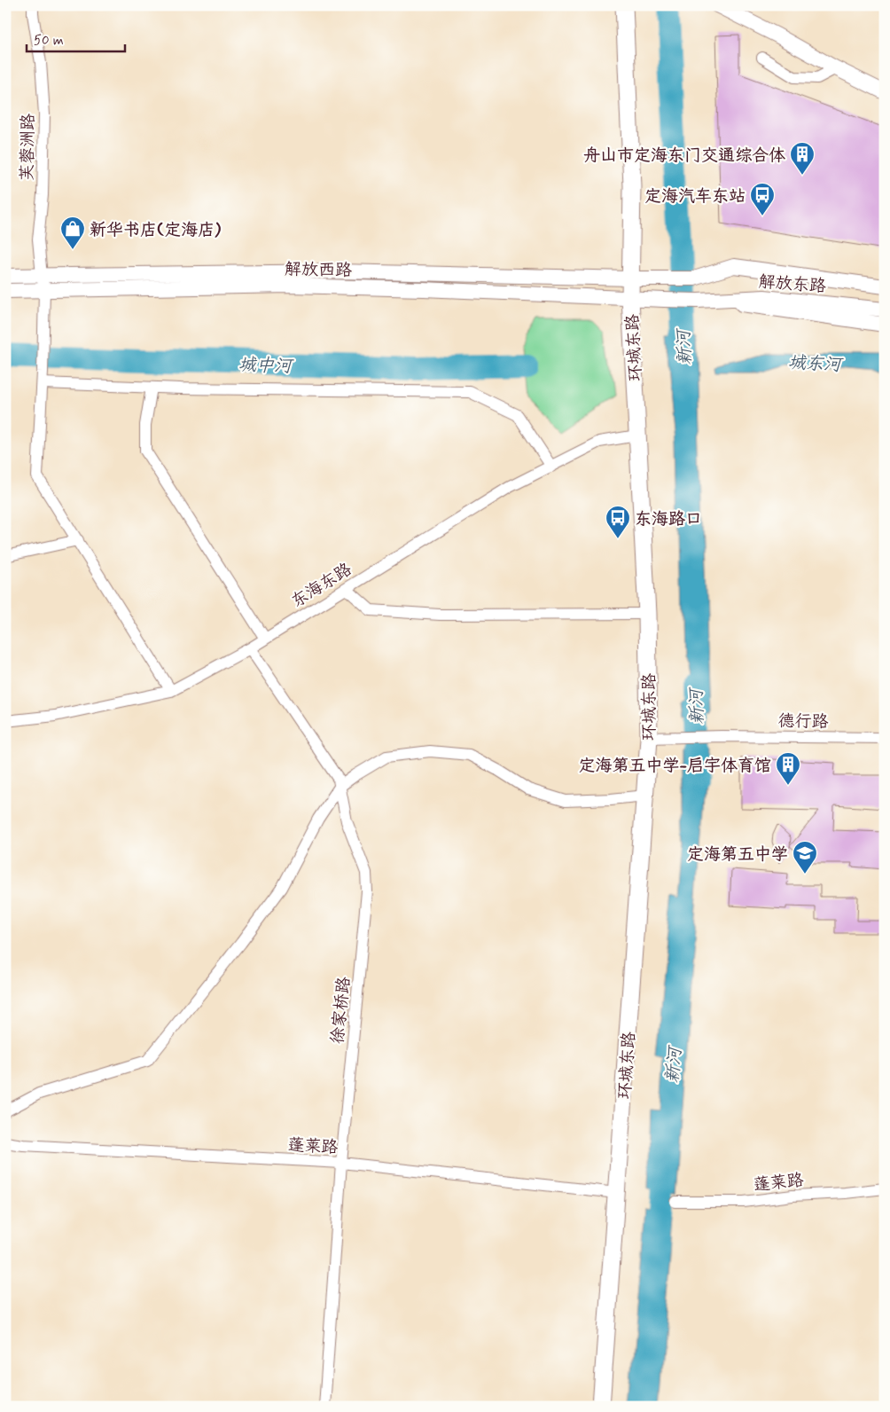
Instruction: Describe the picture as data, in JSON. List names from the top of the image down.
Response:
{
  "streets": {
    "main road": ["环城东路"],
    "street": [
      "芙蓉洲路",
      "解放西路",
      "解放东路",
      "东海东路",
      "德行路",
      "徐家桥路",
      "蓬莱路"
    ]
  },
  "crossings": [
    ["芙蓉洲路", "解放西路"],
    ["芙蓉洲路", "东海东路"],
    ["解放西路", "解放东路"],
    ["解放西路", "环城东路"],
    ["环城东路", "东海东路"],
    ["环城东路", "德行路"],
    ["环城东路", "蓬莱路"],
    ["东海东路", "徐家桥路"],
    ["徐家桥路", "蓬莱路"]
  ],
  "water": ["新河", "城东河", "城中河"],
  "places": {
    "building": ["舟山市定海东门交通综合体", "定海第五中学-启宇体育馆"],
    "bus stop": ["定海汽车东站", "东海路口"],
    "shop": ["新华书店(定海店)"],
    "school or university": ["定海第五中学"]
  },
  "scale_bar": "50 m"
}
